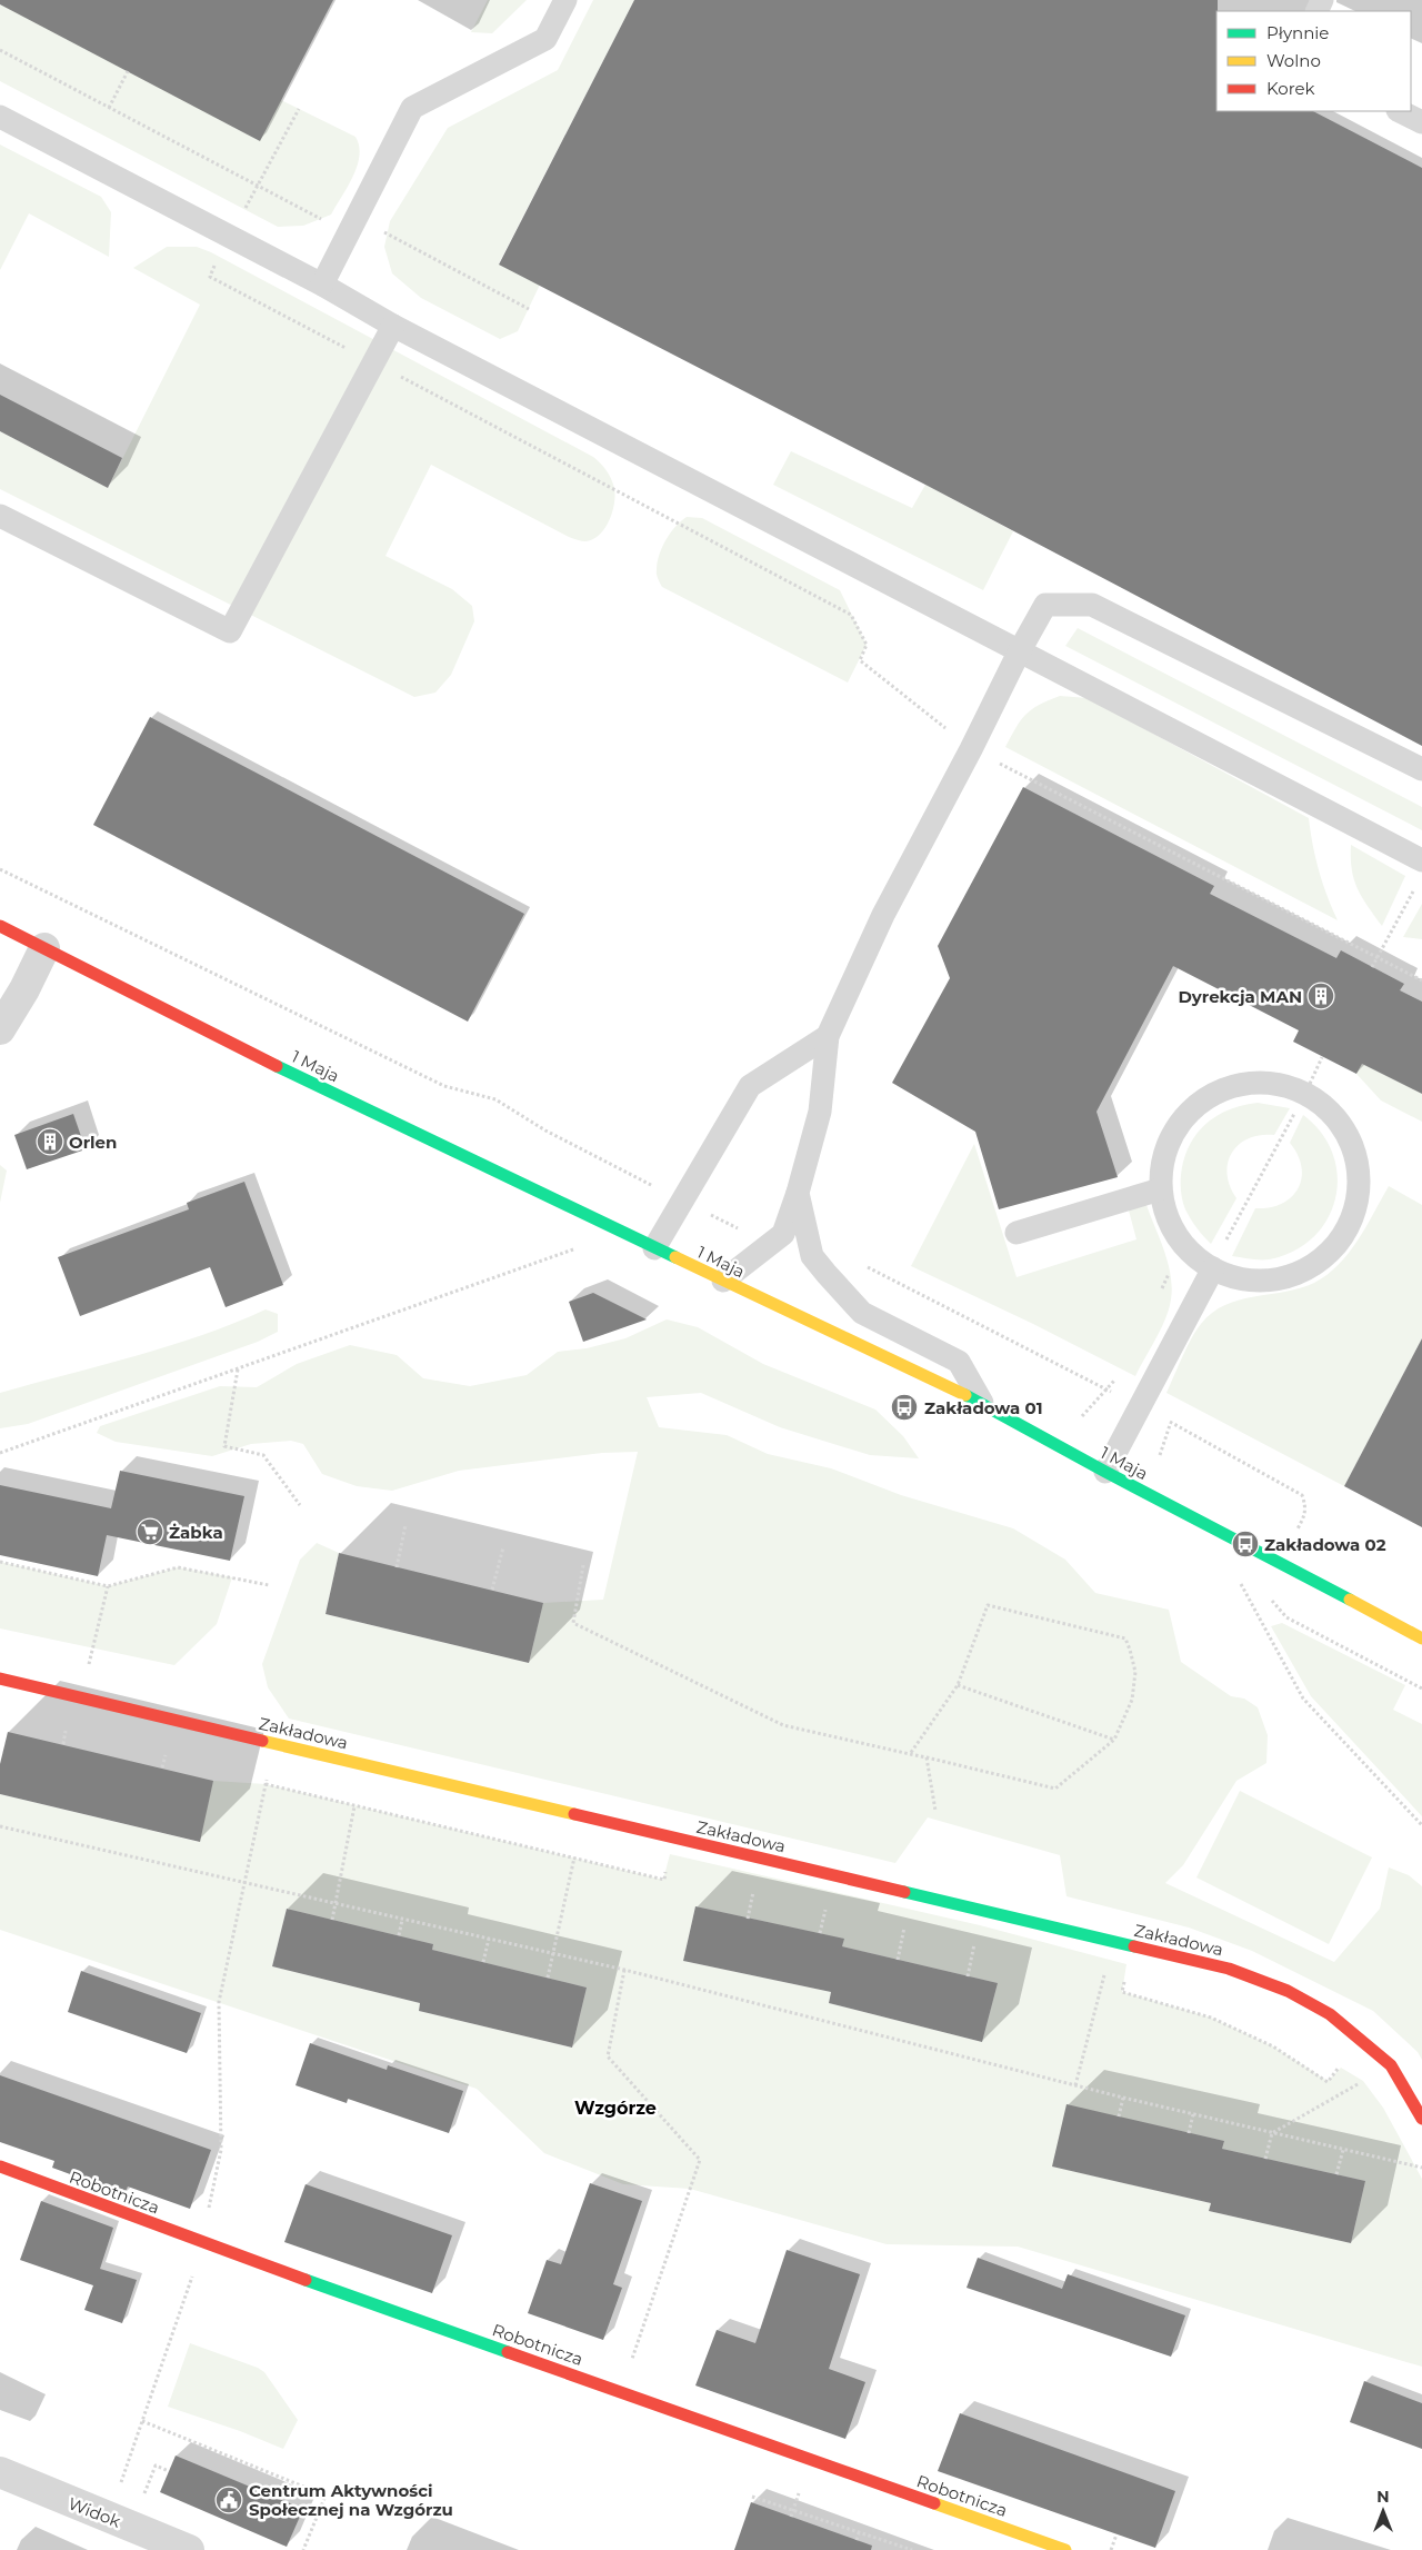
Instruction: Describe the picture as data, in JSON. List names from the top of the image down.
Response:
{
  "streets": {
    "street": [
      "1 Maja",
      "Zakładowa",
      "Robotnicza",
      "Widok"
    ]
  },
  "districts": ["Wzgórze"],
  "places": {
    "building": ["Dyrekcja MAN", "Orlen"],
    "bus stop": ["Zakładowa 01", "Zakładowa 02"],
    "supermarket": ["Żabka"],
    "public building": ["Centrum Aktywności Społecznej na Wzgórzu"]
  },
  "legend": ["Płynnie", "Wolno", "Korek"],
  "north": "top"
}
